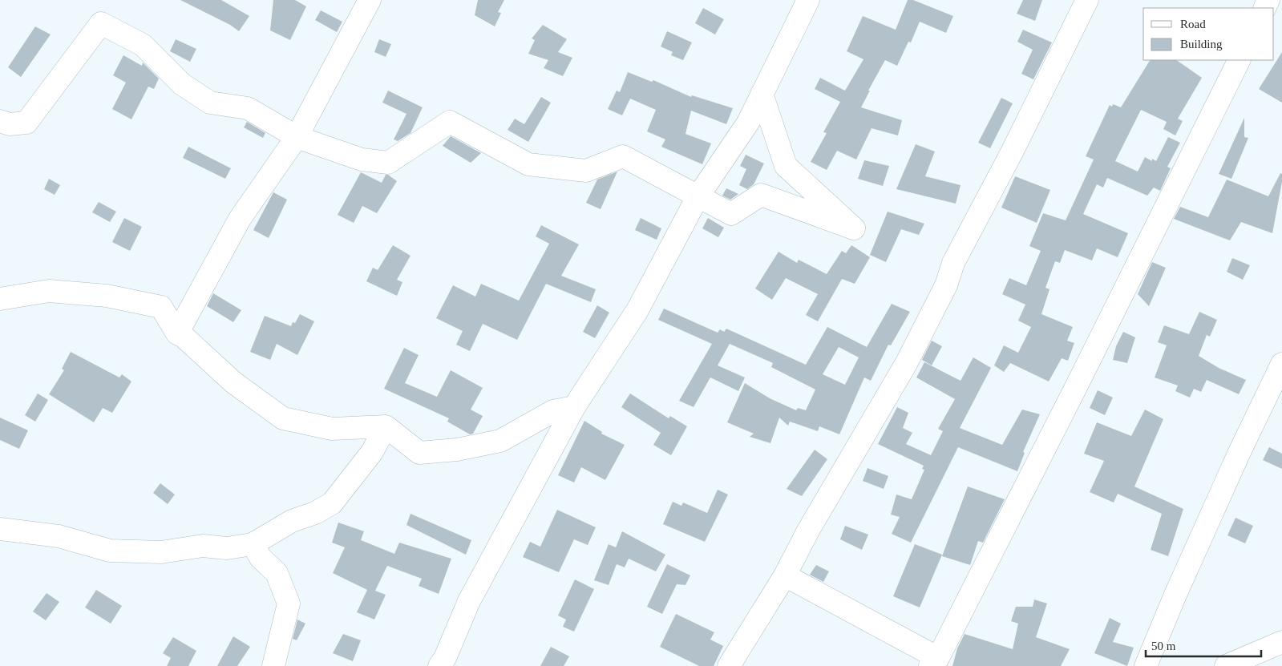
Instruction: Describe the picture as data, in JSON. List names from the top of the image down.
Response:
{
  "legend": ["Road", "Building"],
  "scale_bar": "50 m"
}
